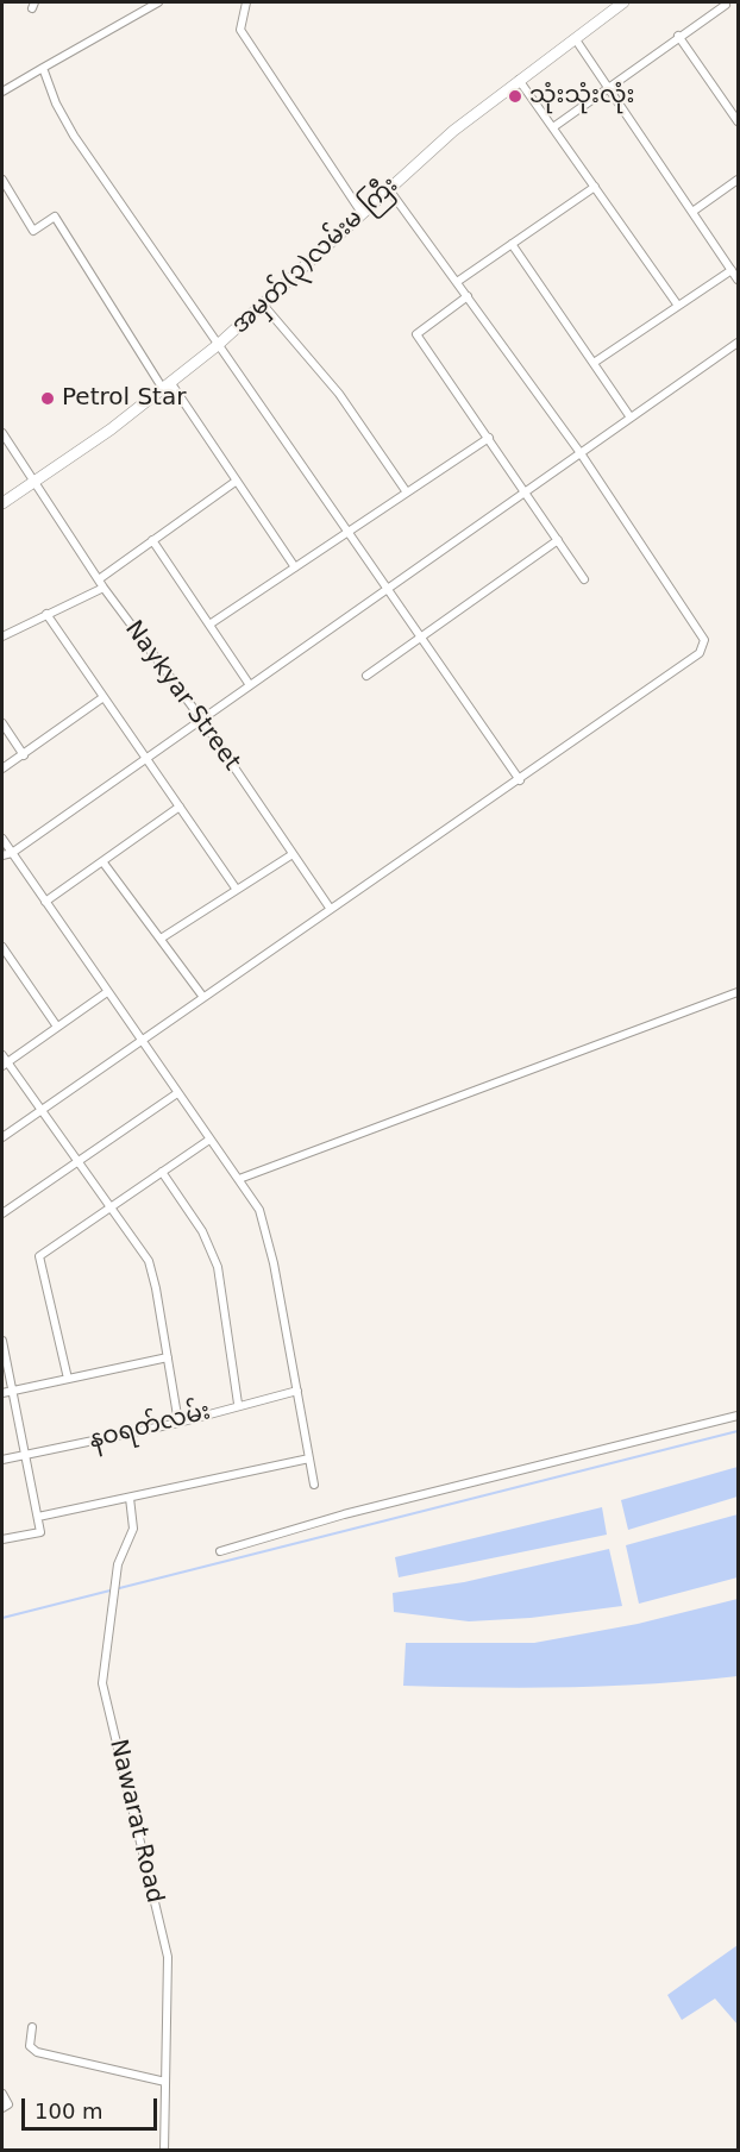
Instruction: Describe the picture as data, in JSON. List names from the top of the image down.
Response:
{
  "streets": {
    "main road": ["အမှတ်(၃)လမ်းမ ကြီး"],
    "street": ["Naykyar Street", "နဝရတ်လမ်း", "Nawarat Road"]
  },
  "crossings": [
    ["အမှတ်(၃)လမ်းမ ကြီး", "Naykyar Street"]
  ],
  "places": ["သုံးသုံးလုံး", "Petrol Star"],
  "scale_bar": "100 m"
}
